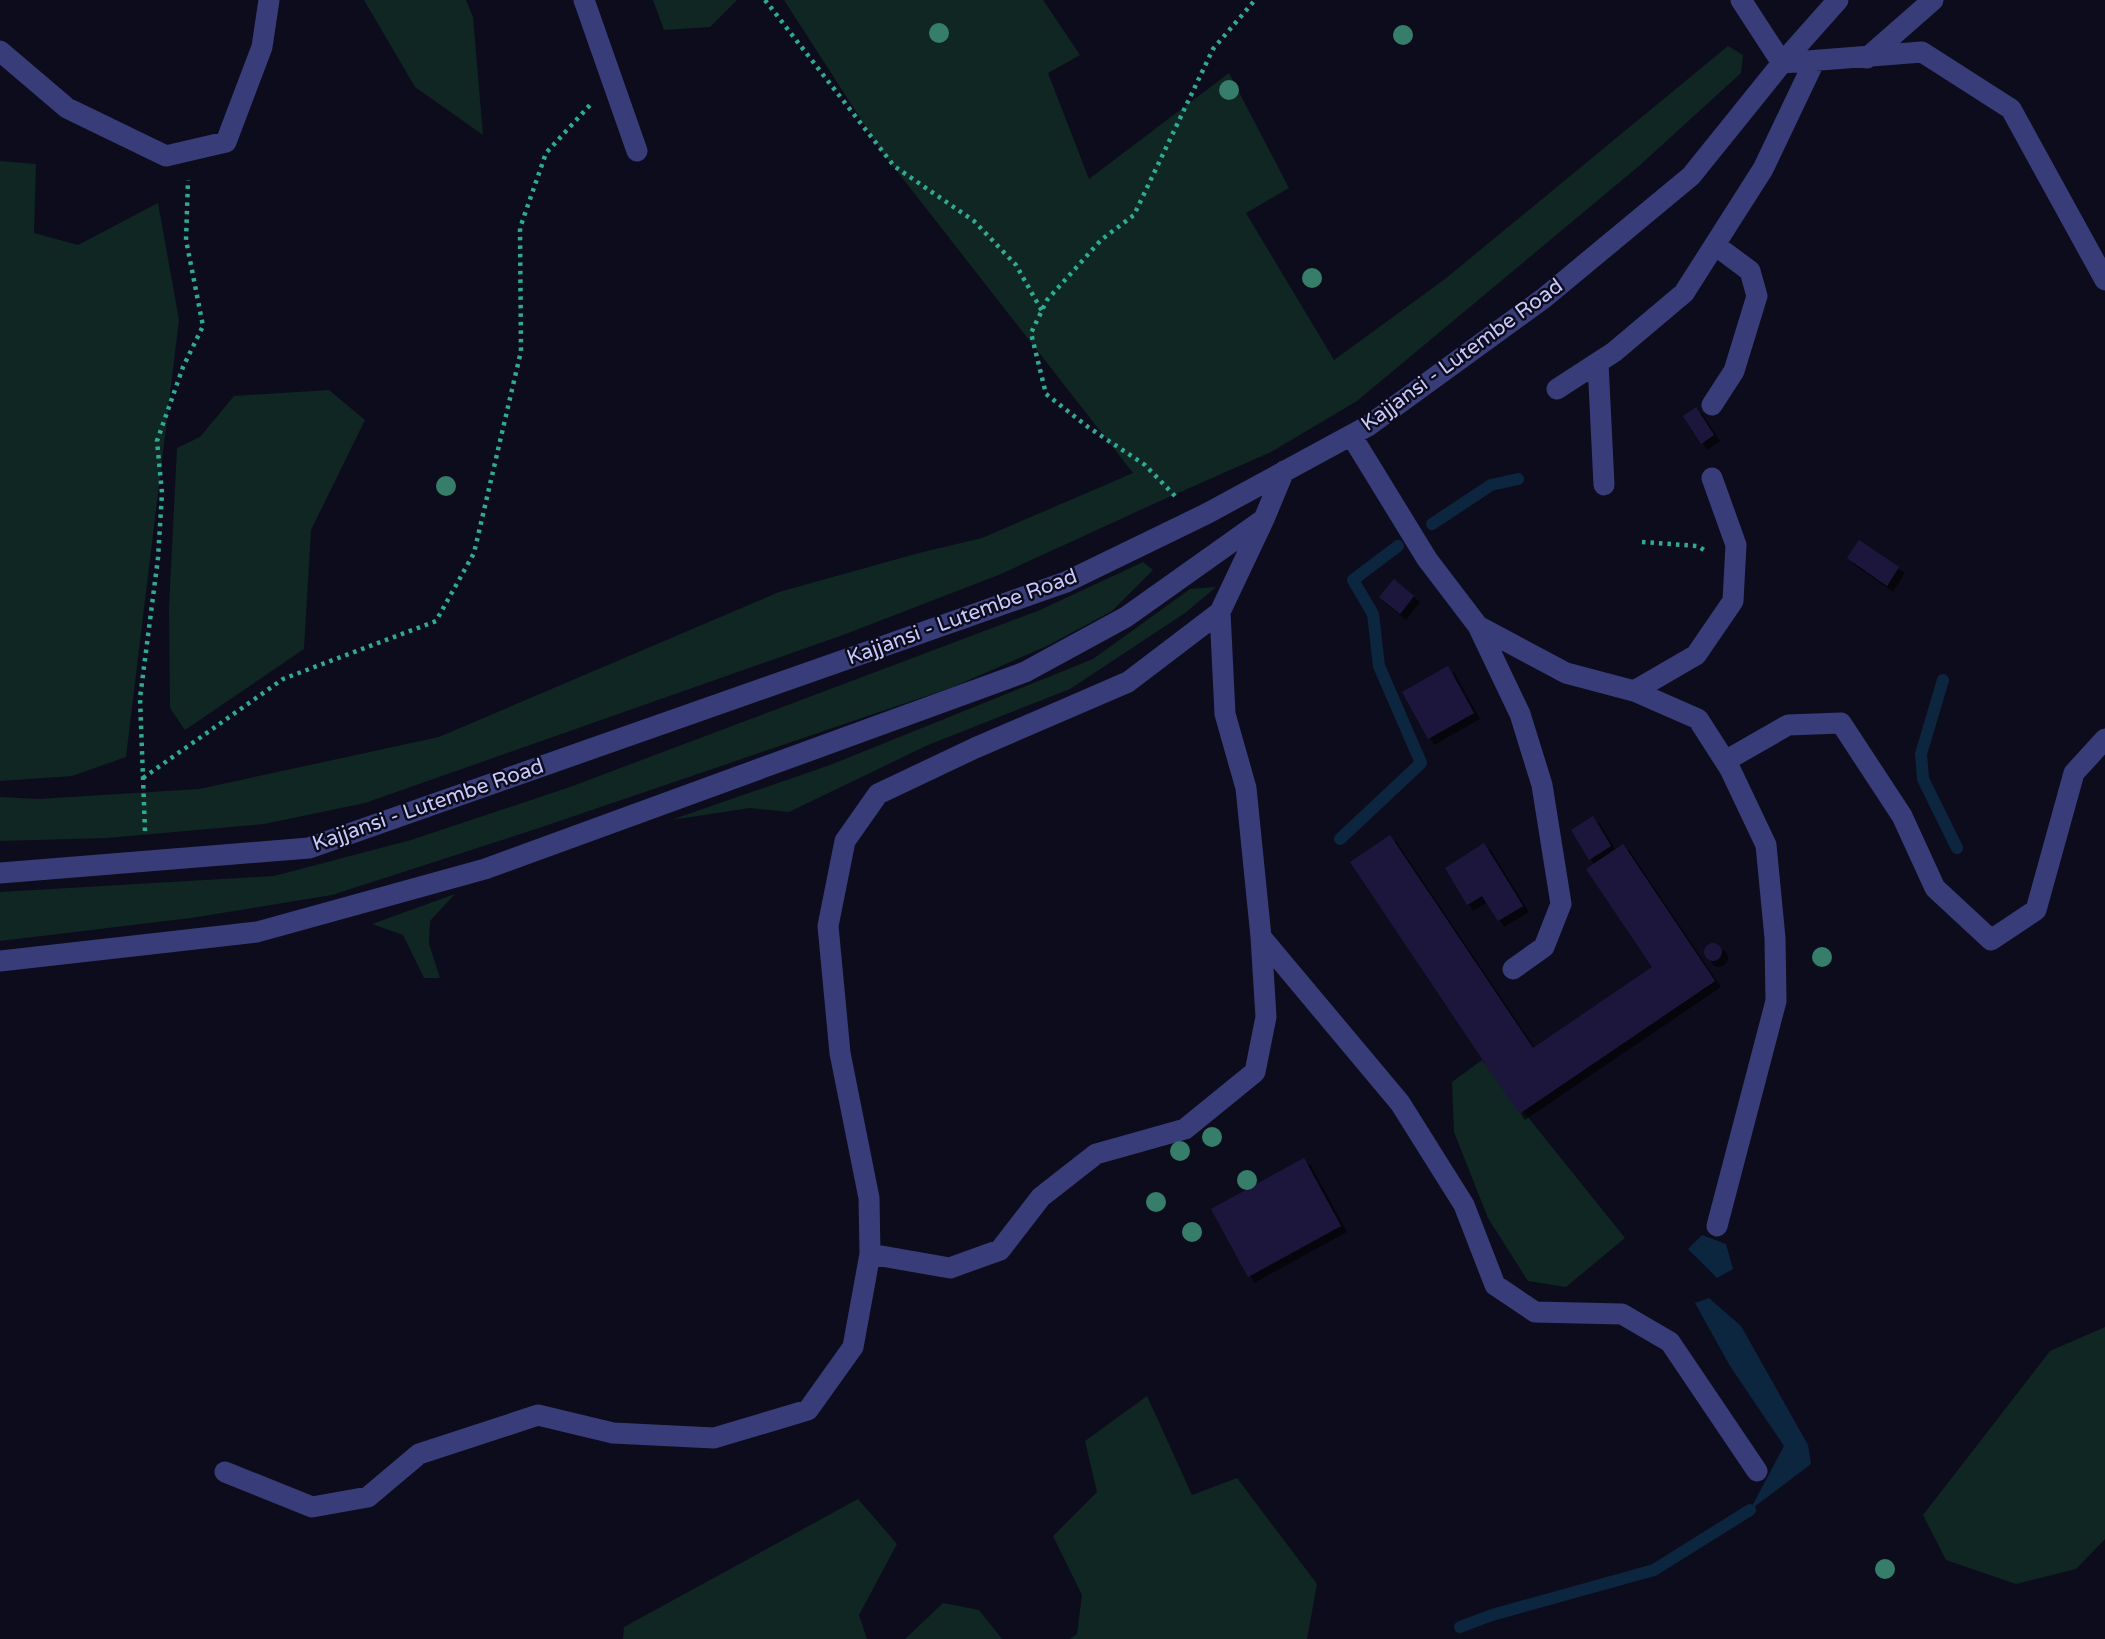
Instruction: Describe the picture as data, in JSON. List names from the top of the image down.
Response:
{
  "streets": {
    "street": ["Kajjansi - Lutembe Road"]
  }
}
